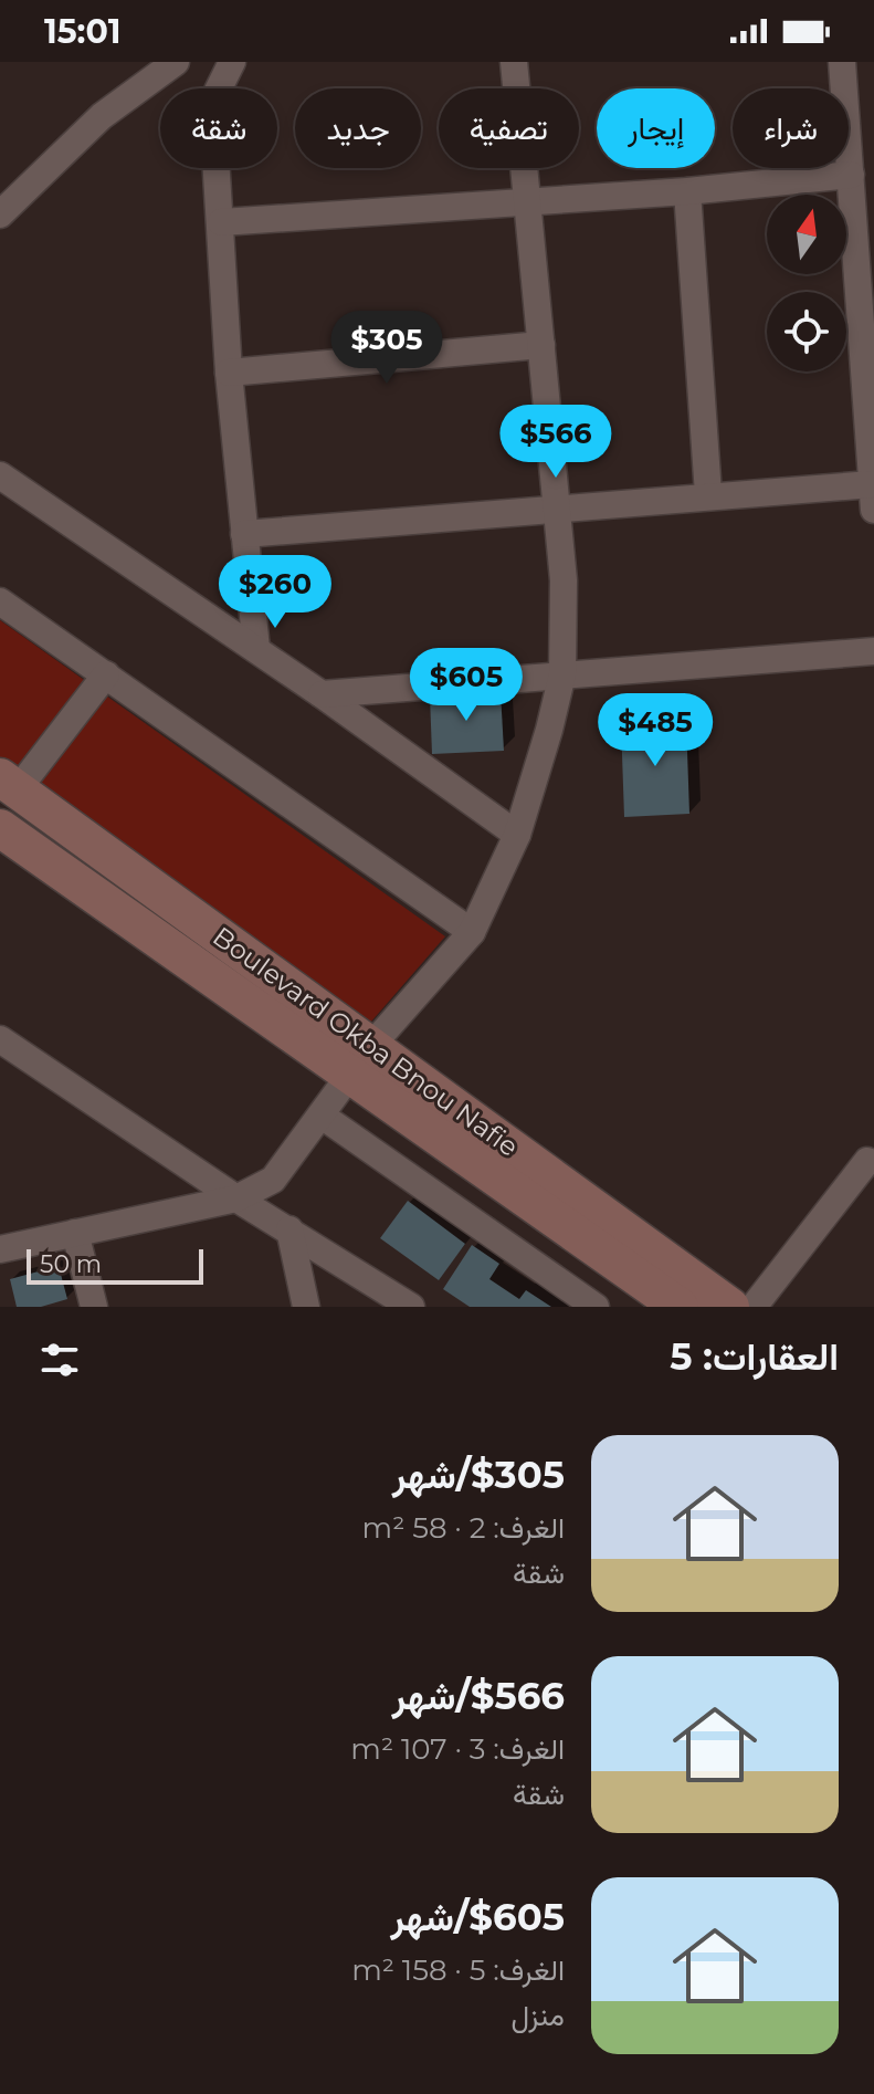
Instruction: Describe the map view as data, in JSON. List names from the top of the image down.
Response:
{
  "streets": {
    "main road": ["Boulevard Okba Bnou Nafie"]
  },
  "scale_bar": "50 m",
  "north": "top",
  "page": {
    "status": "15:01",
    "chip": [
      "شراء",
      "إيجار",
      "تصفية",
      "جديد",
      "شقة"
    ],
    "price": [
      "$305",
      "$566",
      "$260",
      "$605",
      "$485"
    ],
    "scale": "50 m",
    "heading": "العقارات: 5",
    "list": [
      {
        "name": "$305/شهر",
        "note": "الغرف: 2 · 58 m² · شقة"
      },
      {
        "name": "$566/شهر",
        "note": "الغرف: 3 · 107 m² · شقة"
      },
      {
        "name": "$605/شهر",
        "note": "الغرف: 5 · 158 m² · منزل"
      }
    ]
  }
}
